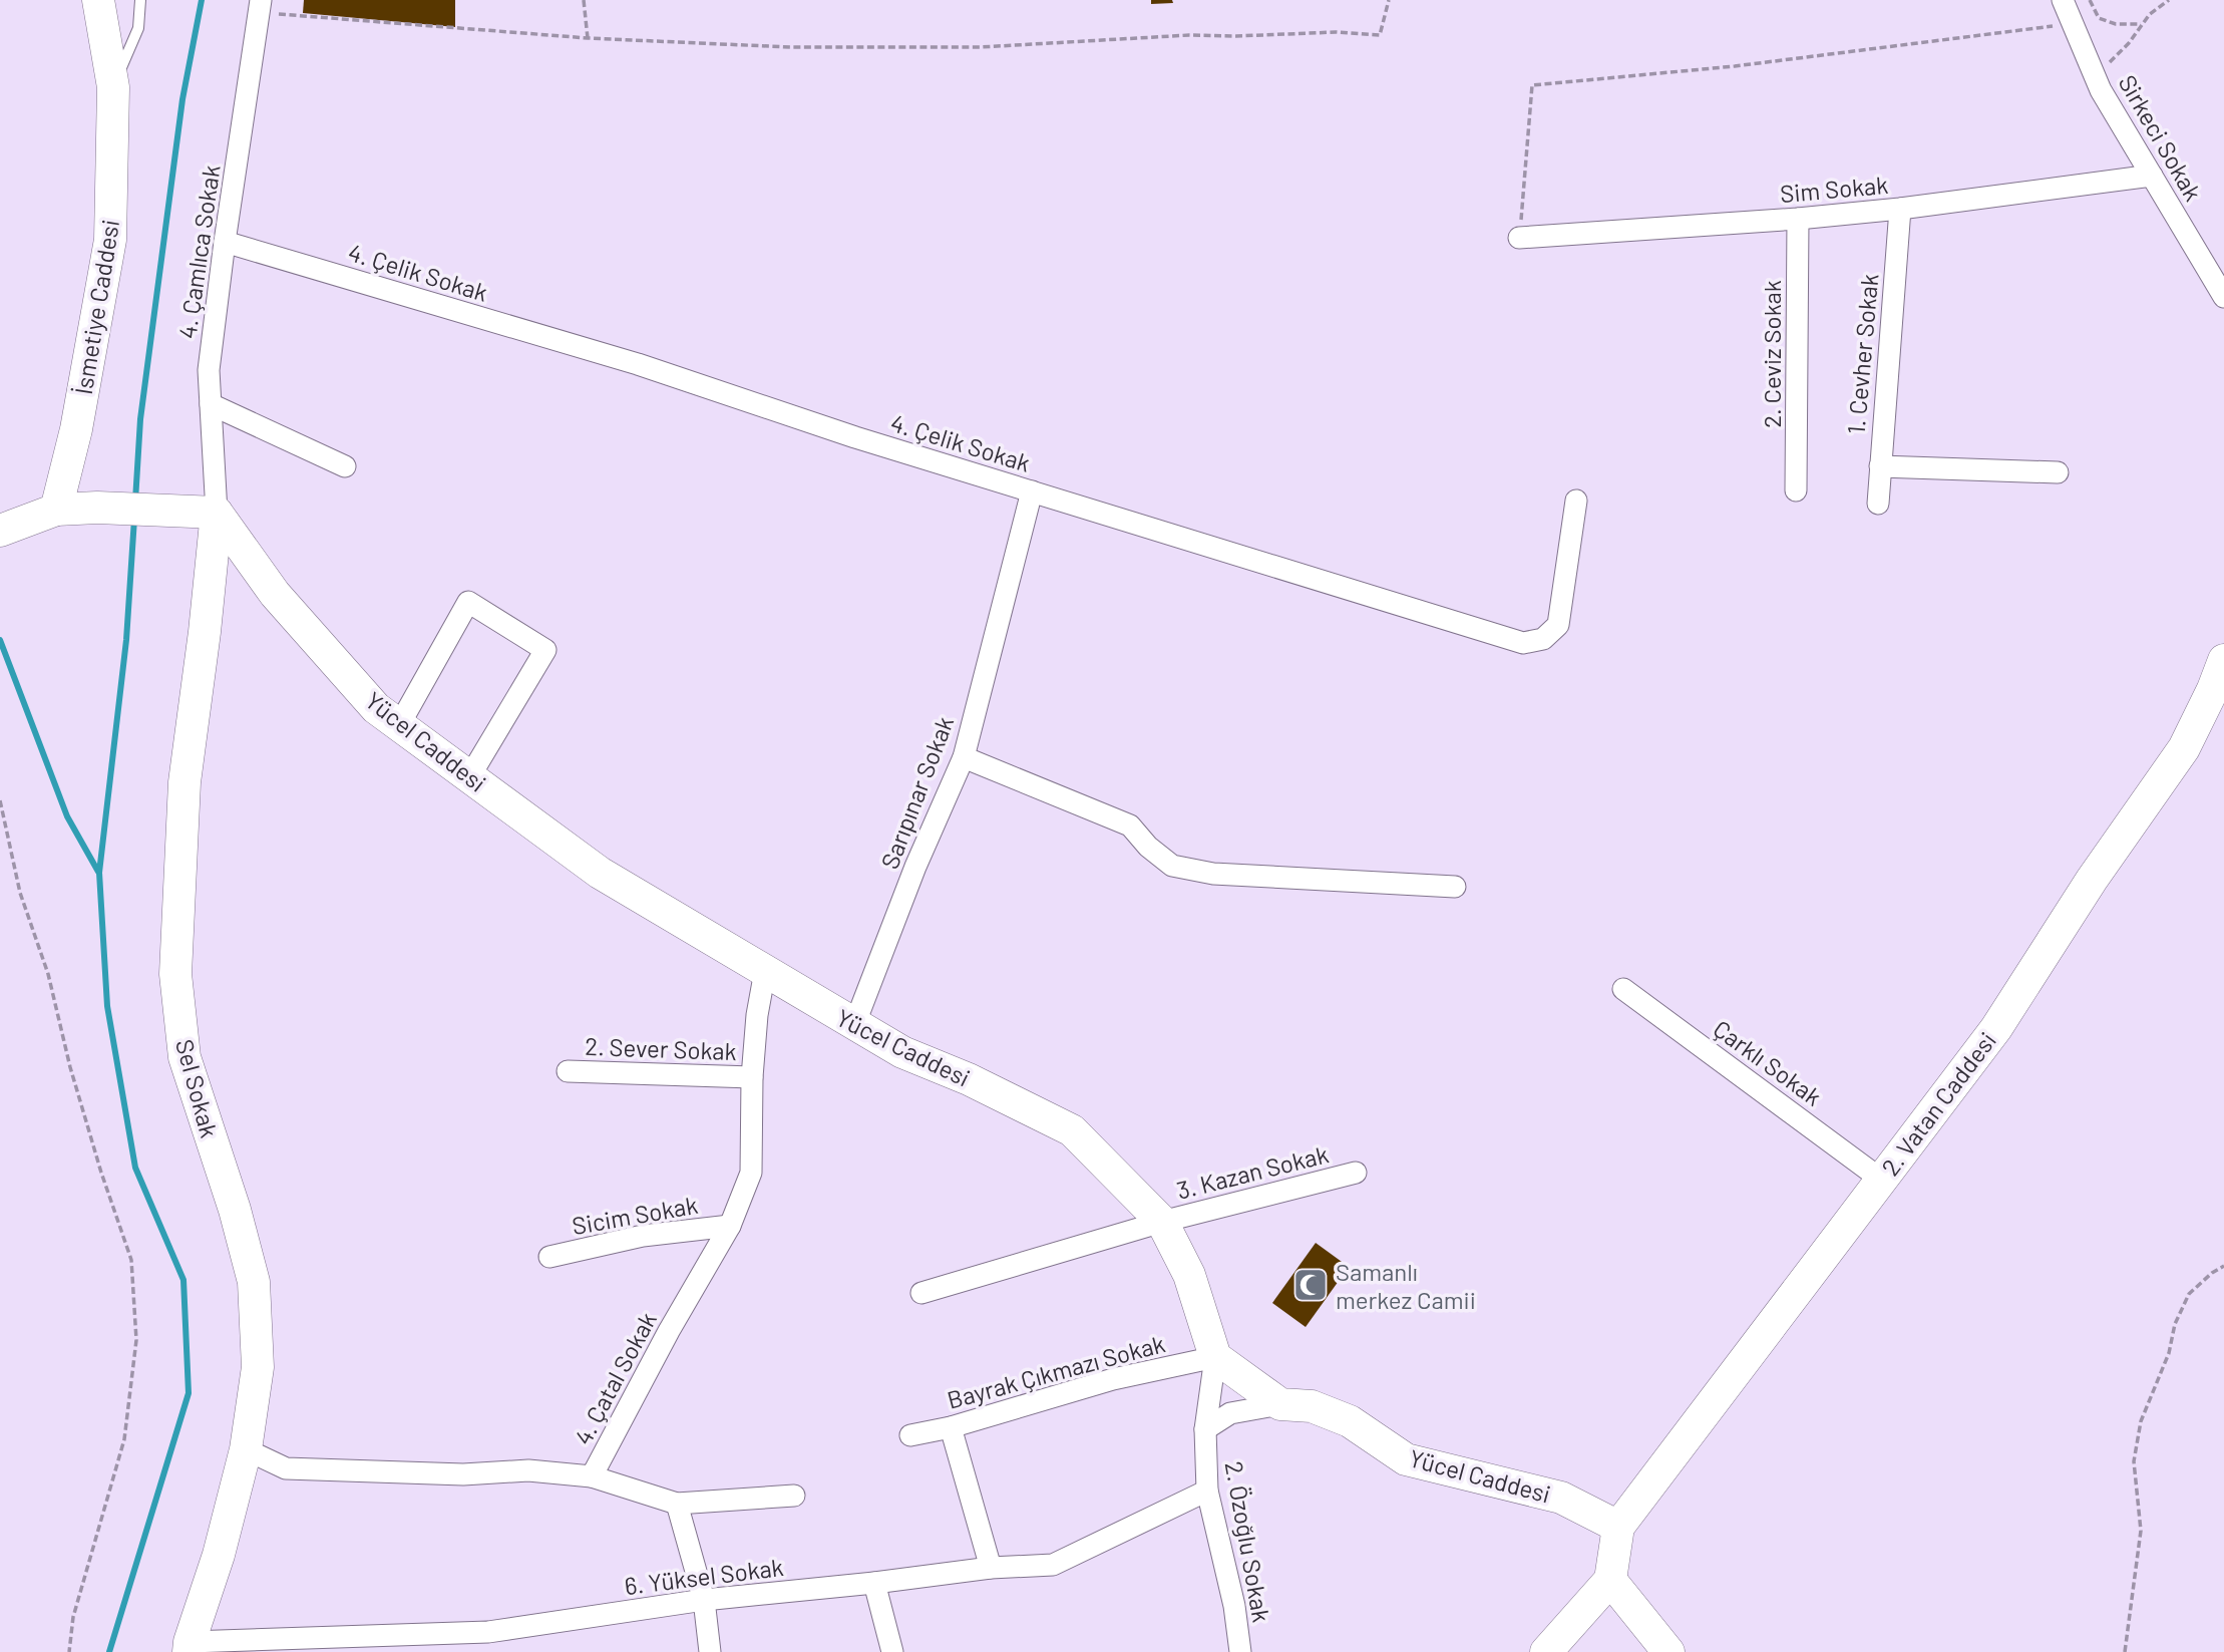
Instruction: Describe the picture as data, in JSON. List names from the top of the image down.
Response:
{
  "streets": {
    "main road": [
      "İsmetiye Caddesi",
      "Yücel Caddesi",
      "Sel Sokak",
      "2. Vatan Caddesi"
    ],
    "street": [
      "Sirkeci Sokak",
      "Sim Sokak",
      "4. Çamlıca Sokak",
      "4. Çelik Sokak",
      "2. Ceviz Sokak",
      "1. Cevher Sokak",
      "Sarıpınar Sokak",
      "2. Sever Sokak",
      "Çarklı Sokak",
      "3. Kazan Sokak",
      "Sicim Sokak",
      "Bayrak Çıkmazı Sokak",
      "4. Çatal Sokak",
      "2. Özoğlu Sokak",
      "6. Yüksel Sokak"
    ]
  },
  "crossings": [
    ["Sirkeci Sokak", "Sim Sokak"],
    ["Sim Sokak", "2. Ceviz Sokak"],
    ["Sim Sokak", "1. Cevher Sokak"],
    ["4. Çamlıca Sokak", "4. Çelik Sokak"],
    ["4. Çamlıca Sokak", "Yücel Caddesi"],
    ["4. Çamlıca Sokak", "Sel Sokak"],
    ["4. Çelik Sokak", "Sarıpınar Sokak"],
    ["Yücel Caddesi", "Sarıpınar Sokak"],
    ["Yücel Caddesi", "Sel Sokak"],
    ["Yücel Caddesi", "2. Vatan Caddesi"],
    ["Yücel Caddesi", "3. Kazan Sokak"],
    ["Yücel Caddesi", "Bayrak Çıkmazı Sokak"],
    ["Yücel Caddesi", "4. Çatal Sokak"],
    ["Yücel Caddesi", "2. Özoğlu Sokak"],
    ["2. Sever Sokak", "4. Çatal Sokak"],
    ["Çarklı Sokak", "2. Vatan Caddesi"],
    ["Sel Sokak", "4. Çatal Sokak"],
    ["Sel Sokak", "6. Yüksel Sokak"],
    ["Sicim Sokak", "4. Çatal Sokak"],
    ["Bayrak Çıkmazı Sokak", "2. Özoğlu Sokak"],
    ["2. Özoğlu Sokak", "6. Yüksel Sokak"]
  ],
  "places": {
    "mosque": ["Samanlı merkez Camii"]
  }
}
